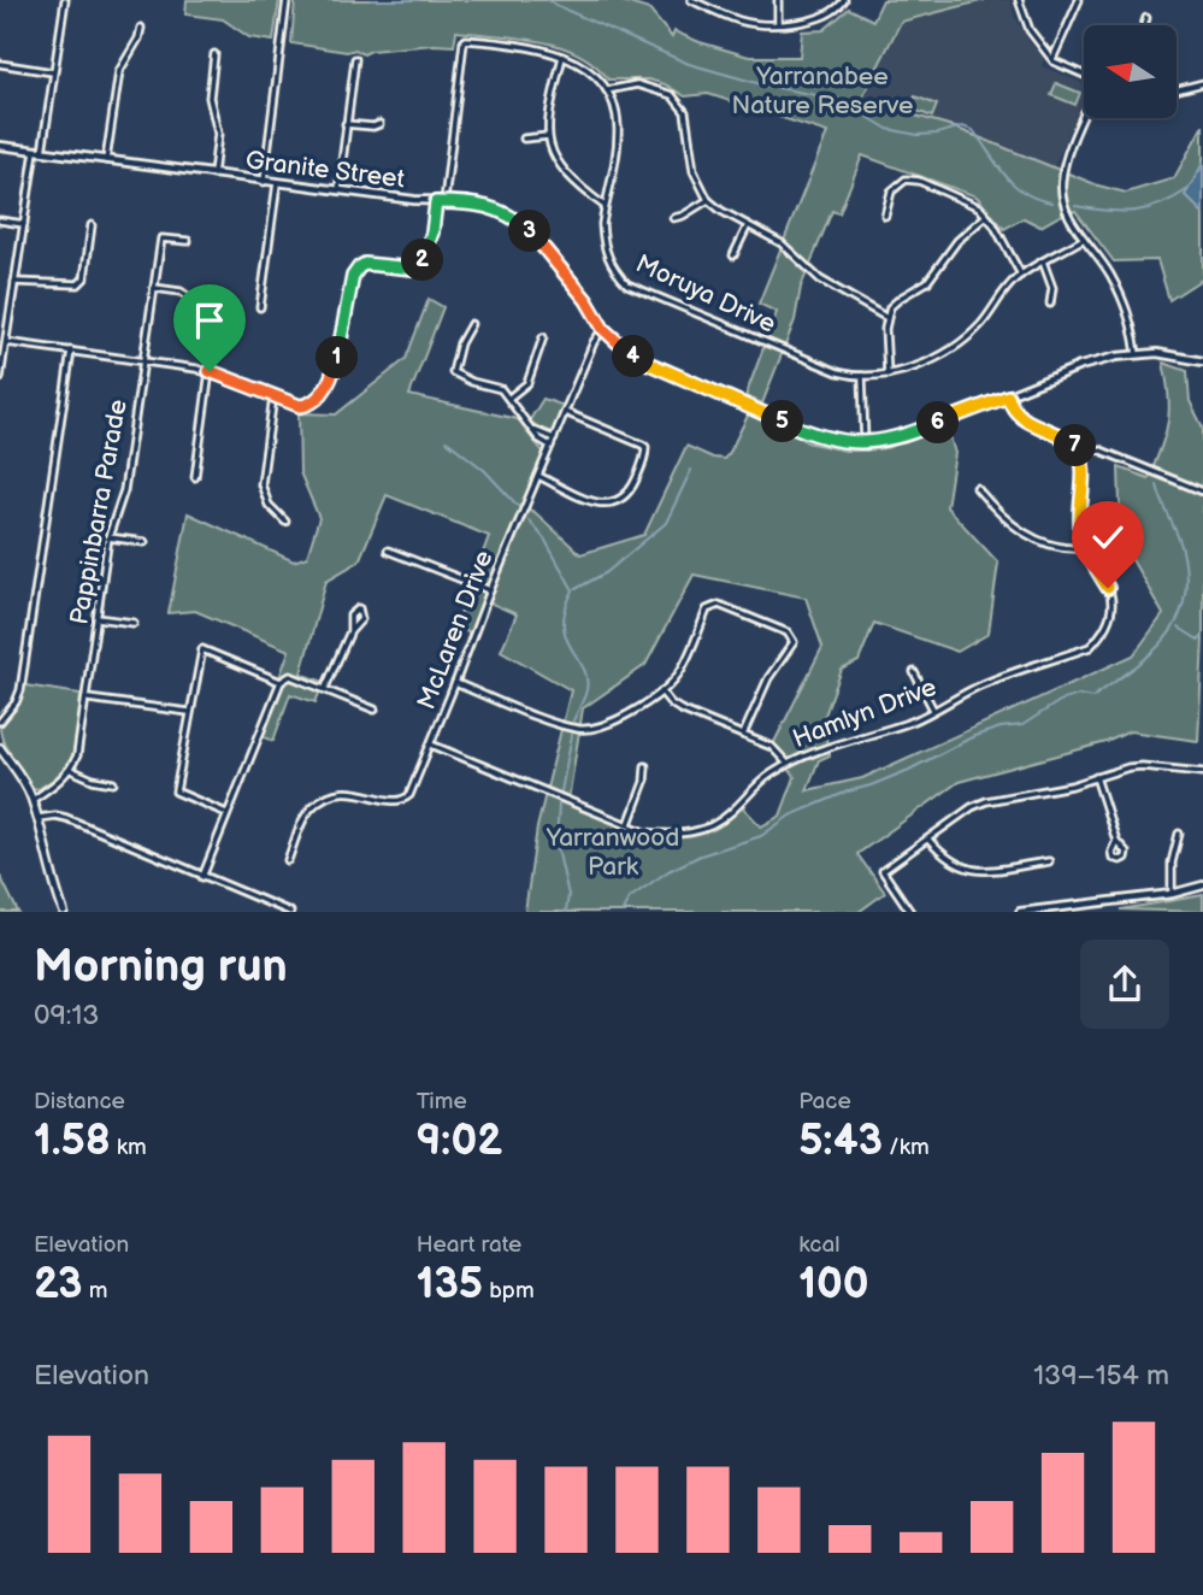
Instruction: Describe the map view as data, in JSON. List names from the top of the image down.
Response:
{
  "streets": {
    "street": [
      "Granite Street",
      "Moruya Drive",
      "Pappinbarra Parade",
      "McLaren Drive",
      "Hamlyn Drive"
    ]
  },
  "crossings": [
    ["Granite Street", "McLaren Drive"],
    ["McLaren Drive", "Hamlyn Drive"]
  ],
  "parks": ["Yarranabee Nature Reserve", "Yarranwood Park"],
  "north": "left",
  "page": {
    "pins": [
      "3",
      "2",
      "4",
      "1",
      "5",
      "6",
      "7"
    ],
    "heading": ["Morning run", "09:13"],
    "stats": [
      ["Distance", "1.58 km"],
      ["Time", "9:02"],
      ["Pace", "5:43 /km"],
      ["Elevation", "23 m"],
      ["Heart rate", "135 bpm"],
      ["kcal", "100"]
    ],
    "chart": ["Elevation", "139–154 m"]
  }
}
